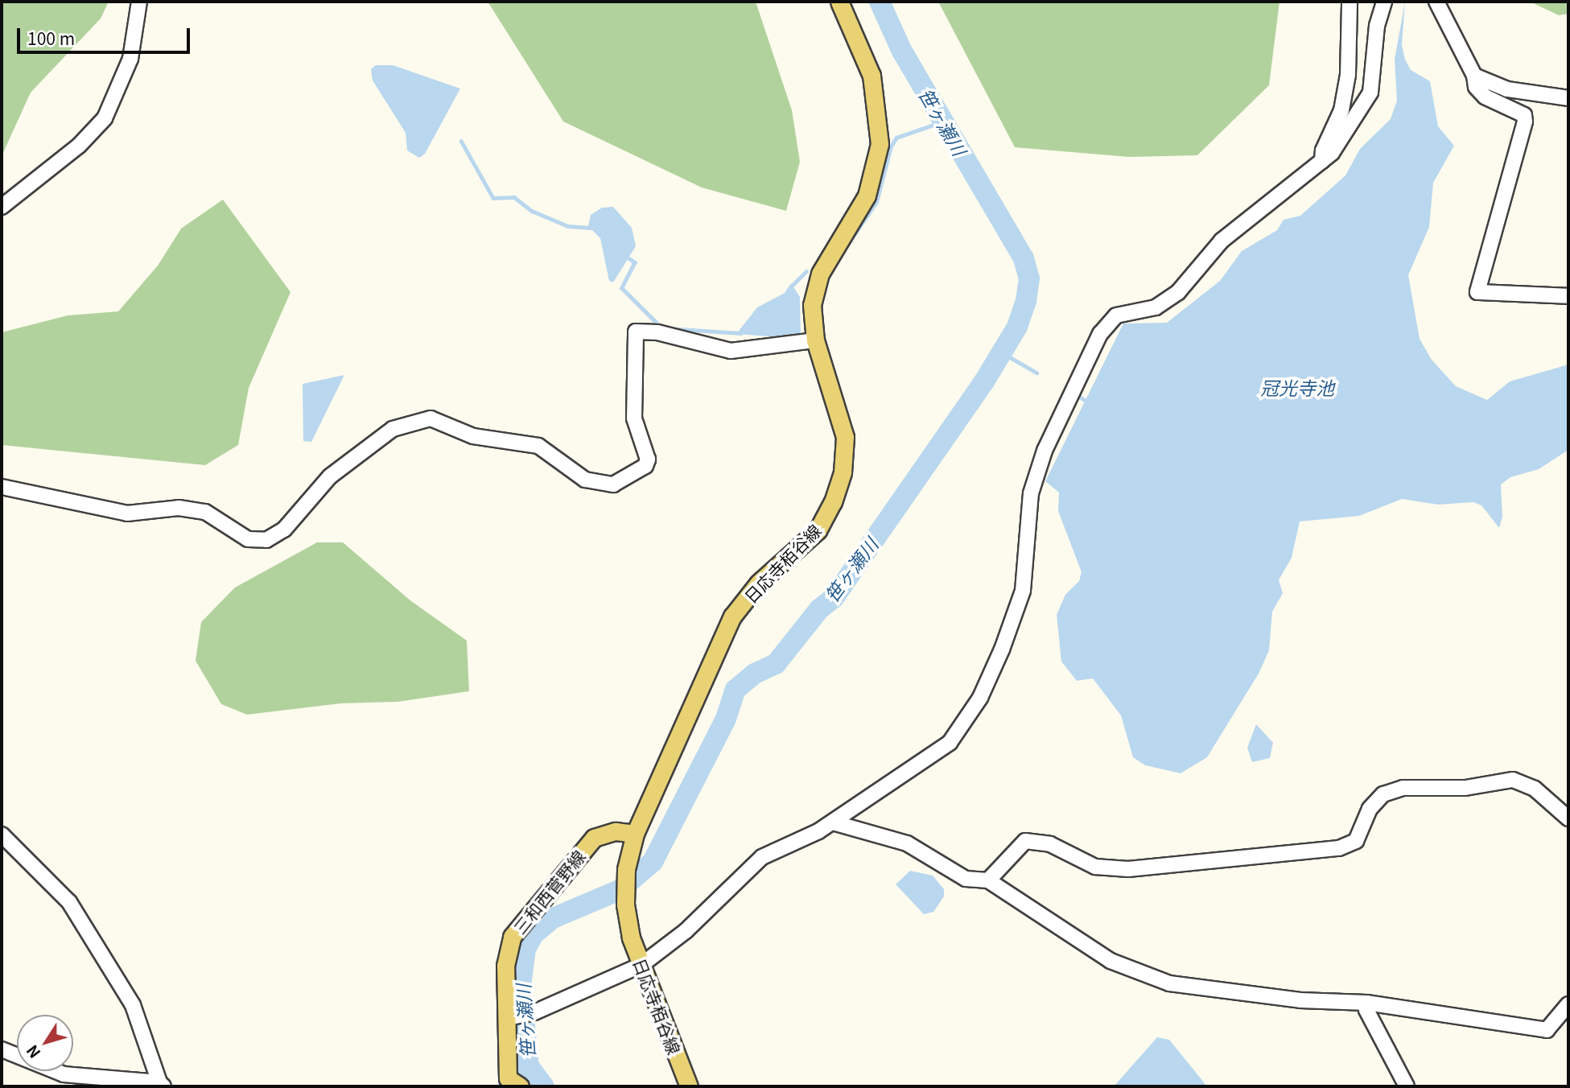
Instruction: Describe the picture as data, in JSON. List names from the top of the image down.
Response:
{
  "streets": {
    "main road": ["日応寺栢谷線", "三和西菅野線"]
  },
  "crossings": [
    ["日応寺栢谷線", "三和西菅野線"]
  ],
  "water": ["笹ヶ瀬川", "冠光寺池"],
  "scale_bar": "100 m",
  "north": "bottom left"
}
